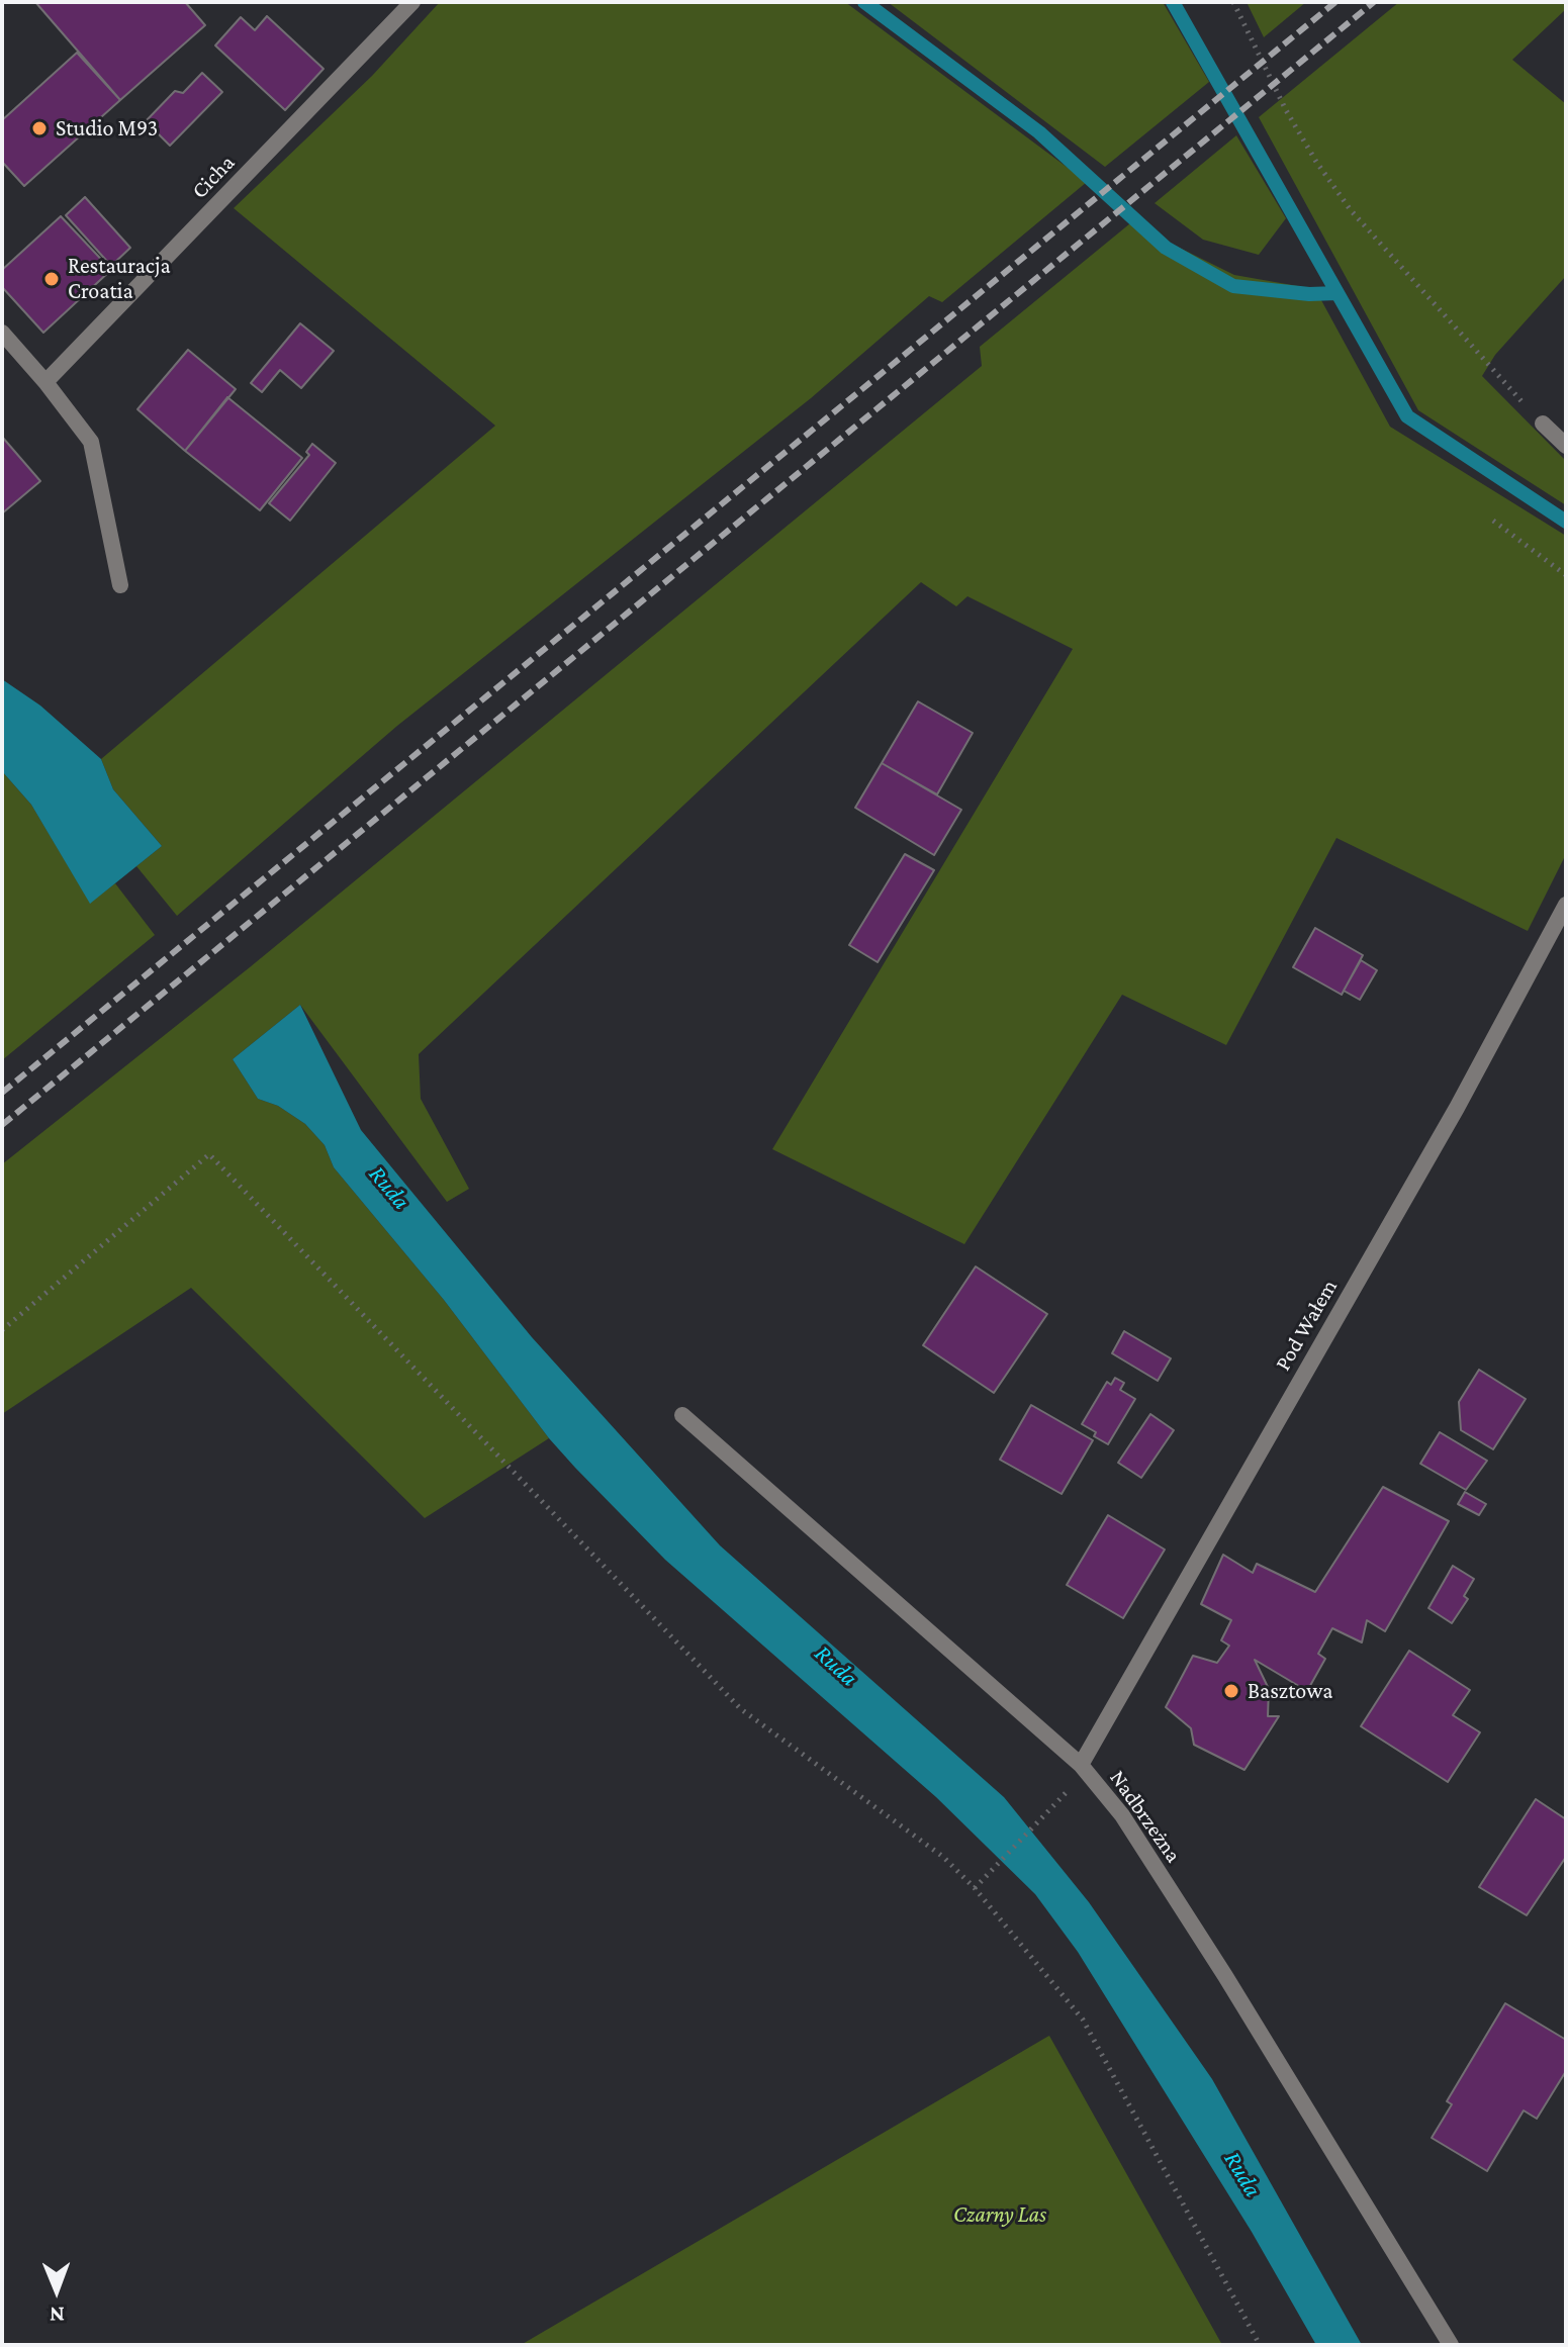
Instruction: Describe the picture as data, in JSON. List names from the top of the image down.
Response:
{
  "streets": {
    "street": ["Cicha", "Pod Wałem", "Nadbrzeżna"]
  },
  "crossings": [
    ["Pod Wałem", "Nadbrzeżna"]
  ],
  "water": ["Ruda"],
  "parks": ["Czarny Las"],
  "places": ["Studio M93", "Restauracja Croatia", "Basztowa"],
  "north": "bottom"
}
